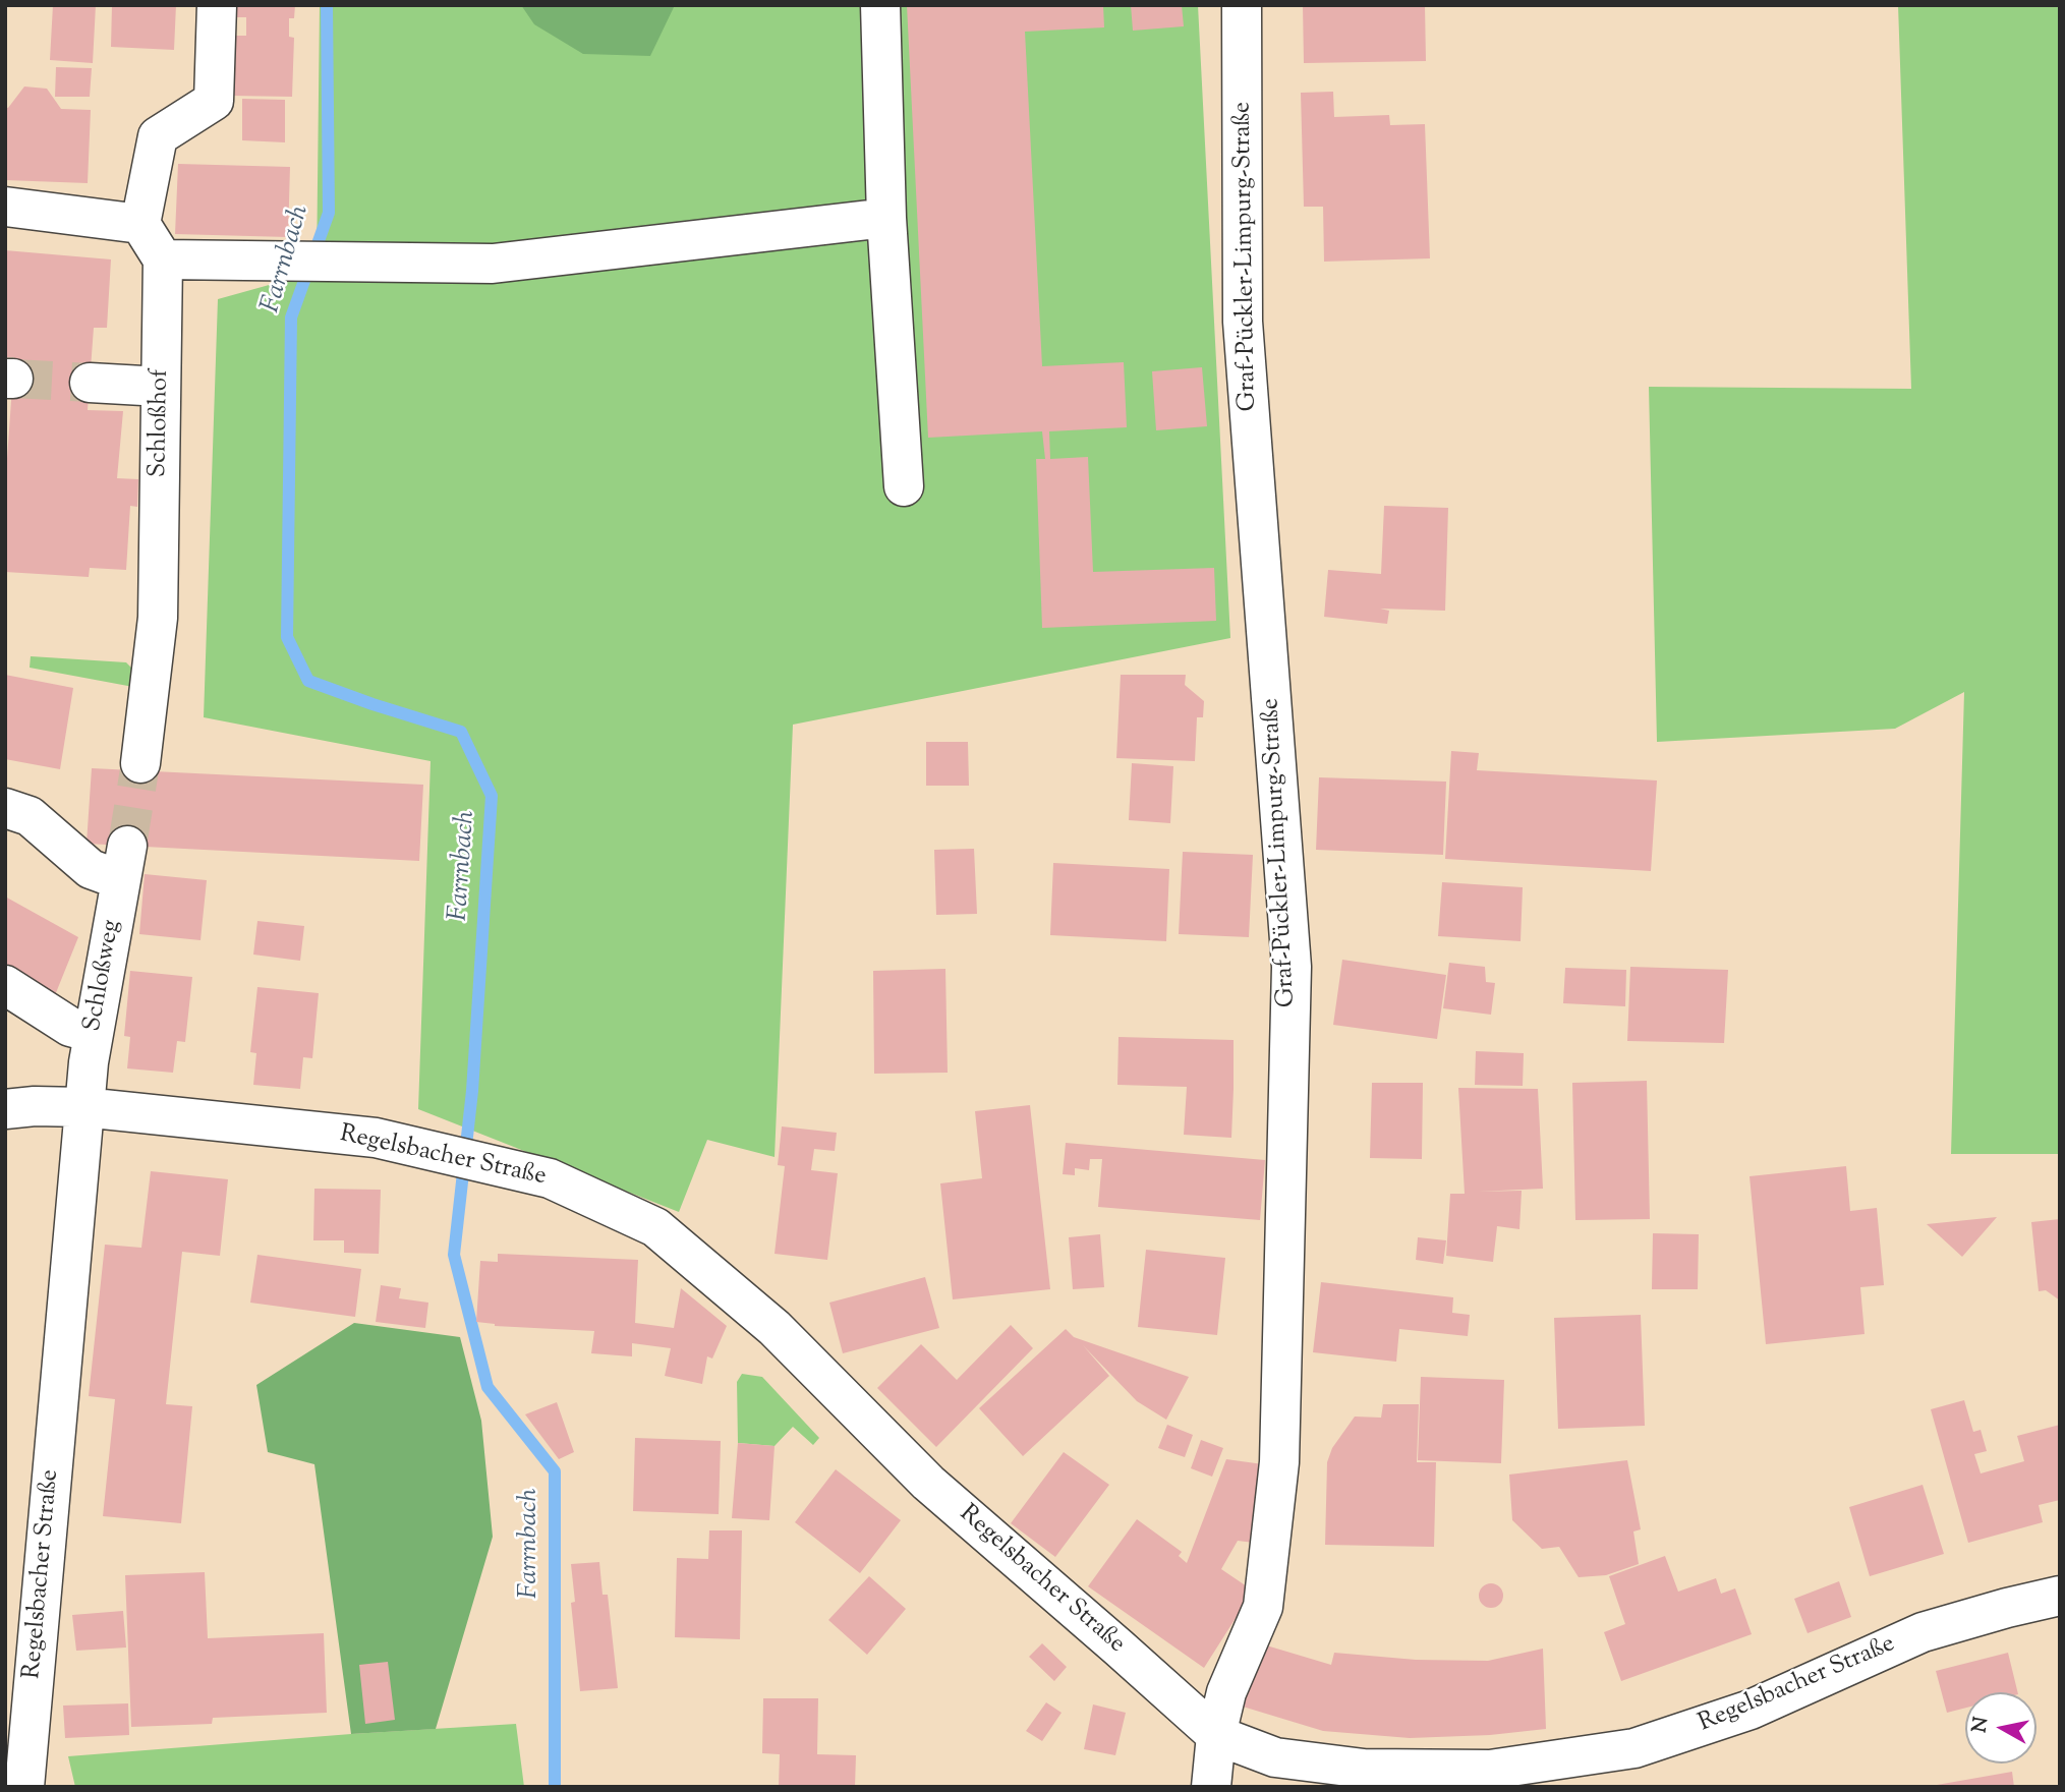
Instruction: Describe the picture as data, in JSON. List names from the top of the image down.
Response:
{
  "streets": {
    "street": [
      "Graf-Pückler-Limpurg-Straße",
      "Schloßhof",
      "Schloßweg",
      "Regelsbacher Straße"
    ]
  },
  "crossings": [
    ["Graf-Pückler-Limpurg-Straße", "Regelsbacher Straße"],
    ["Schloßweg", "Regelsbacher Straße"]
  ],
  "water": ["Farrnbach"],
  "north": "left"
}
